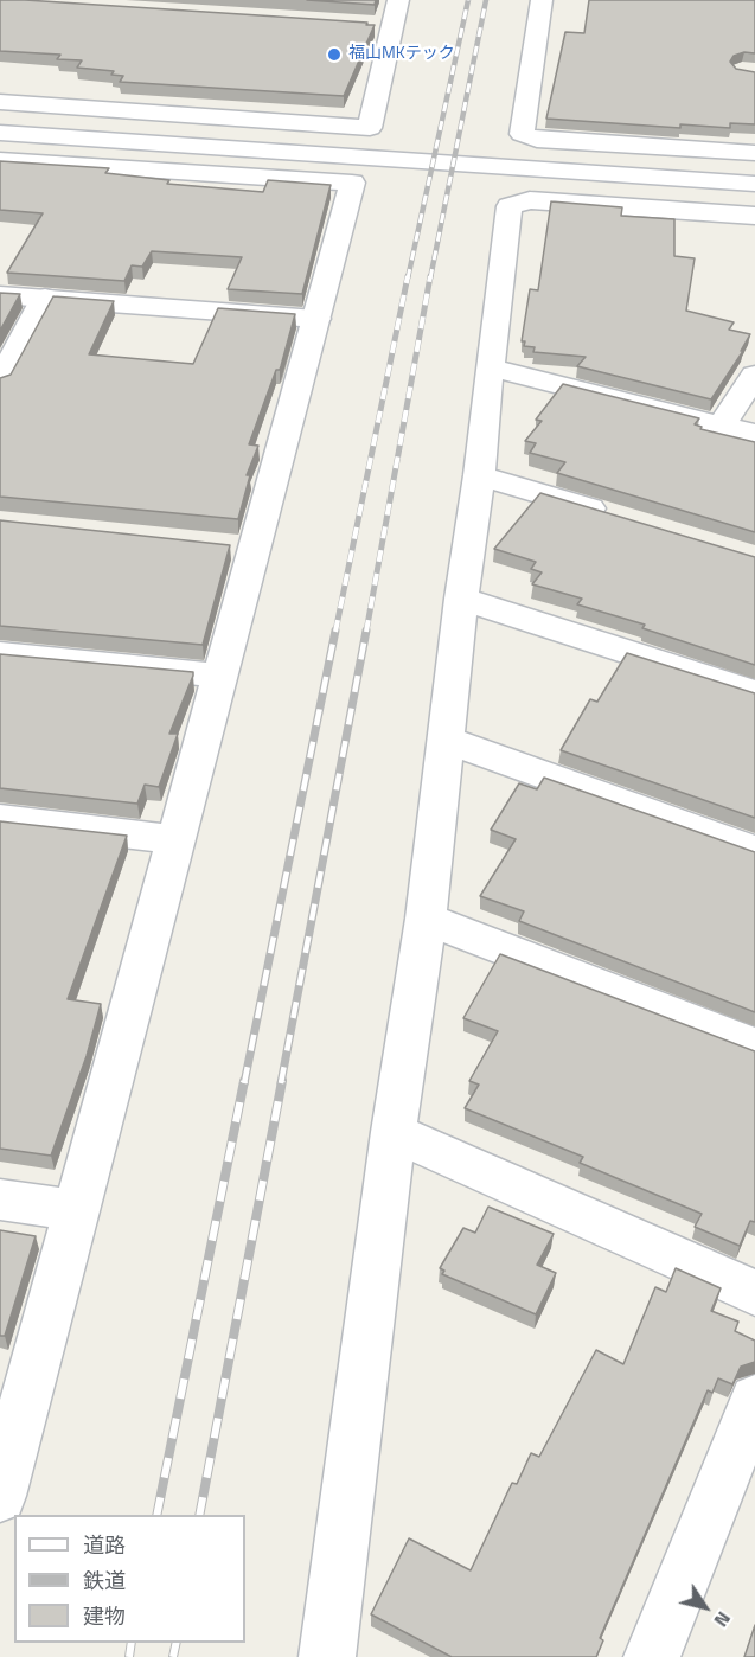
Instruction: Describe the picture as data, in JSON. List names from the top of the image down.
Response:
{
  "places": ["福山MKテック"],
  "legend": ["道路", "鉄道", "建物"],
  "north": "bottom right"
}
